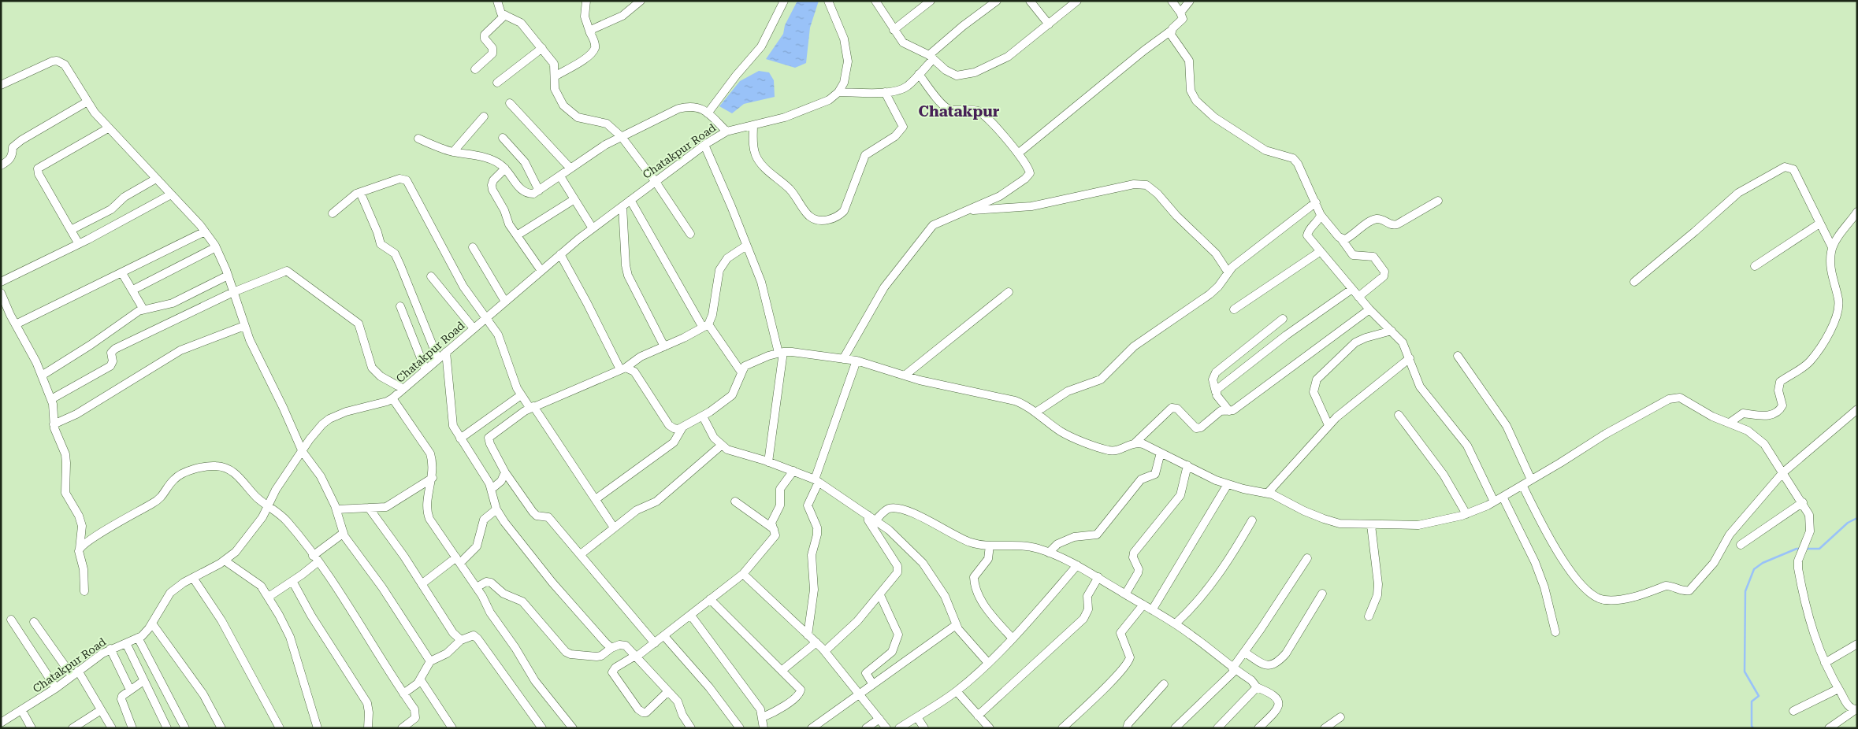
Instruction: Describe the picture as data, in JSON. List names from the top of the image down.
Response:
{
  "streets": {
    "street": ["Chatakpur Road"]
  },
  "districts": ["Chatakpur"]
}
